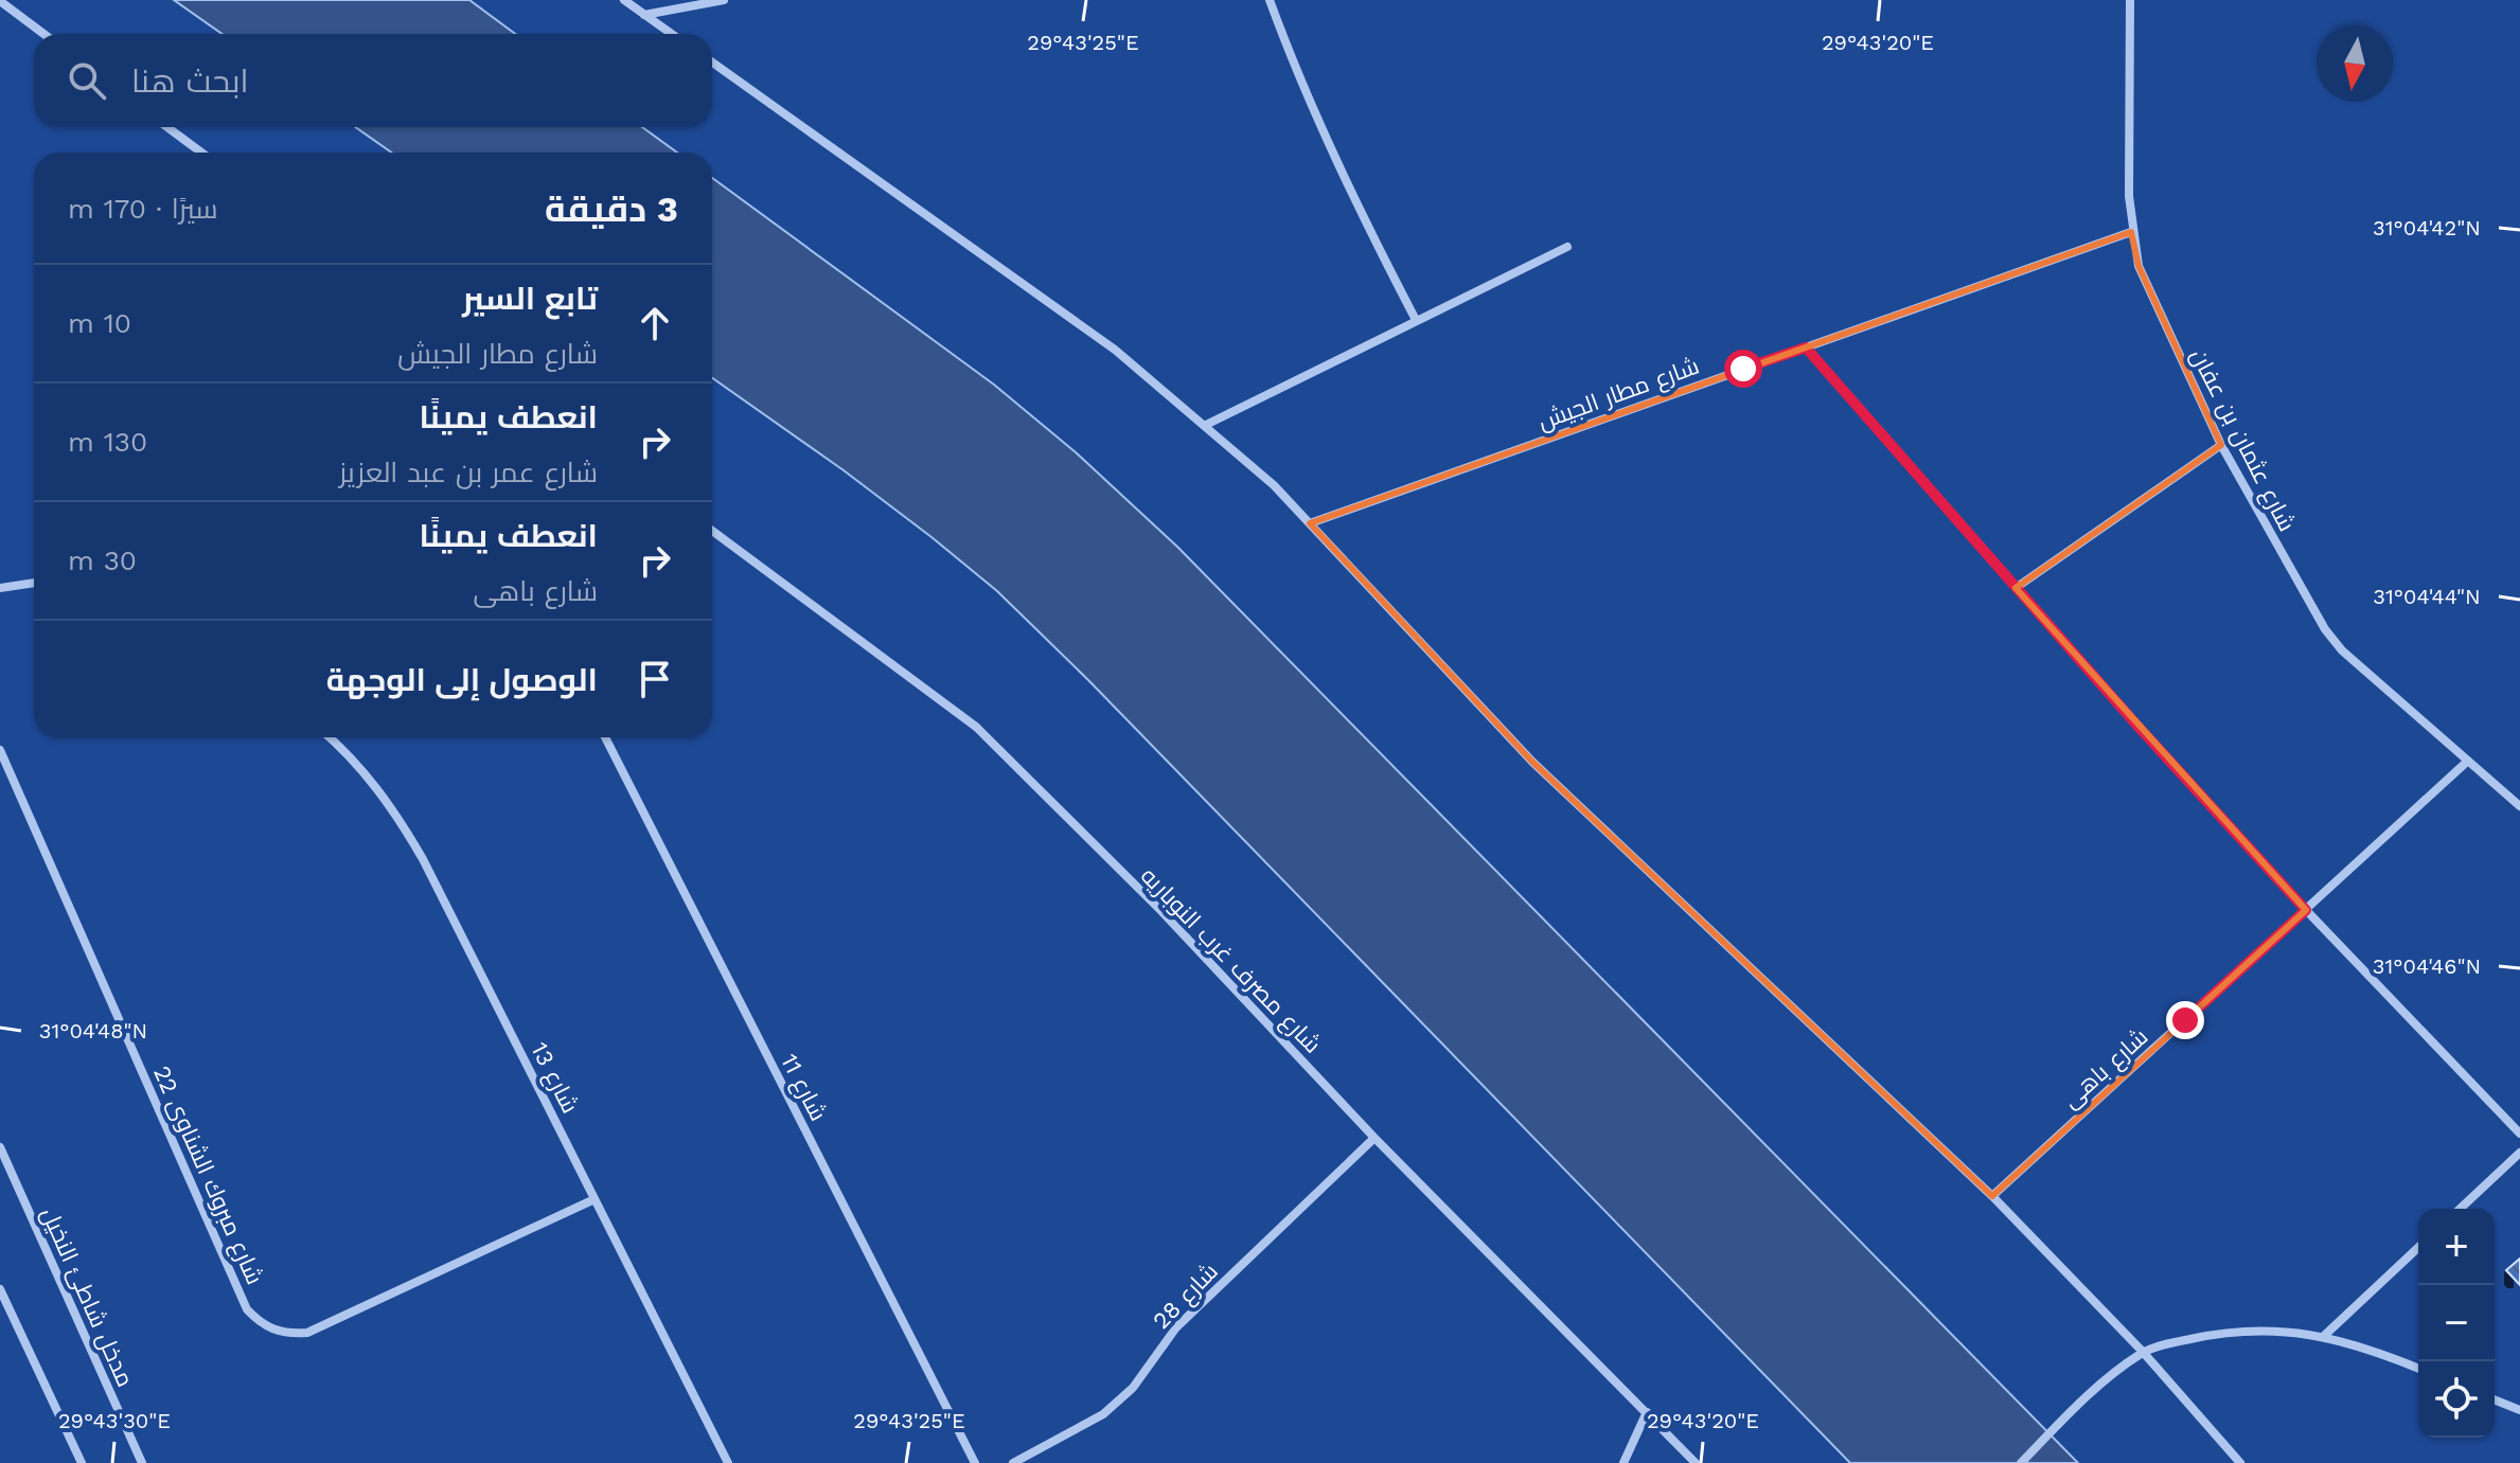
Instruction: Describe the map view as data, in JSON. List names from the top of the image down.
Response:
{
  "streets": {
    "street": [
      "شارع مطار الجيش",
      "شارع عثمان بن عفان",
      "شارع مصرف غرب النوباريه",
      "شارع باهى",
      "شارع 13",
      "شارع 11",
      "شارع مبروك الشناوى 22",
      "شارع 28",
      "مدخل شاطئ النخيل"
    ]
  },
  "crossings": [
    ["شارع مطار الجيش", "شارع عثمان بن عفان"],
    ["شارع عثمان بن عفان", "شارع باهى"],
    ["شارع مصرف غرب النوباريه", "شارع 28"],
    ["شارع 13", "شارع مبروك الشناوى 22"]
  ],
  "north": "bottom",
  "page": {
    "search": "ابحث هنا",
    "heading": ["3 دقيقة", "سيرًا · 170 m"],
    "list": [
      ["تابع السير", "شارع مطار الجيش", "10 m"],
      ["انعطف يمينًا", "شارع عمر بن عبد العزيز", "130 m"],
      ["انعطف يمينًا", "شارع باهى", "30 m"],
      "الوصول إلى الوجهة"
    ],
    "map_buttons": ["+", "−"]
  },
  "coordinates": [
    "29°43'25\"E",
    "29°43'20\"E",
    "31°04'42\"N",
    "31°04'44\"N",
    "31°04'46\"N",
    "31°04'48\"N",
    "29°43'30\"E"
  ]
}
